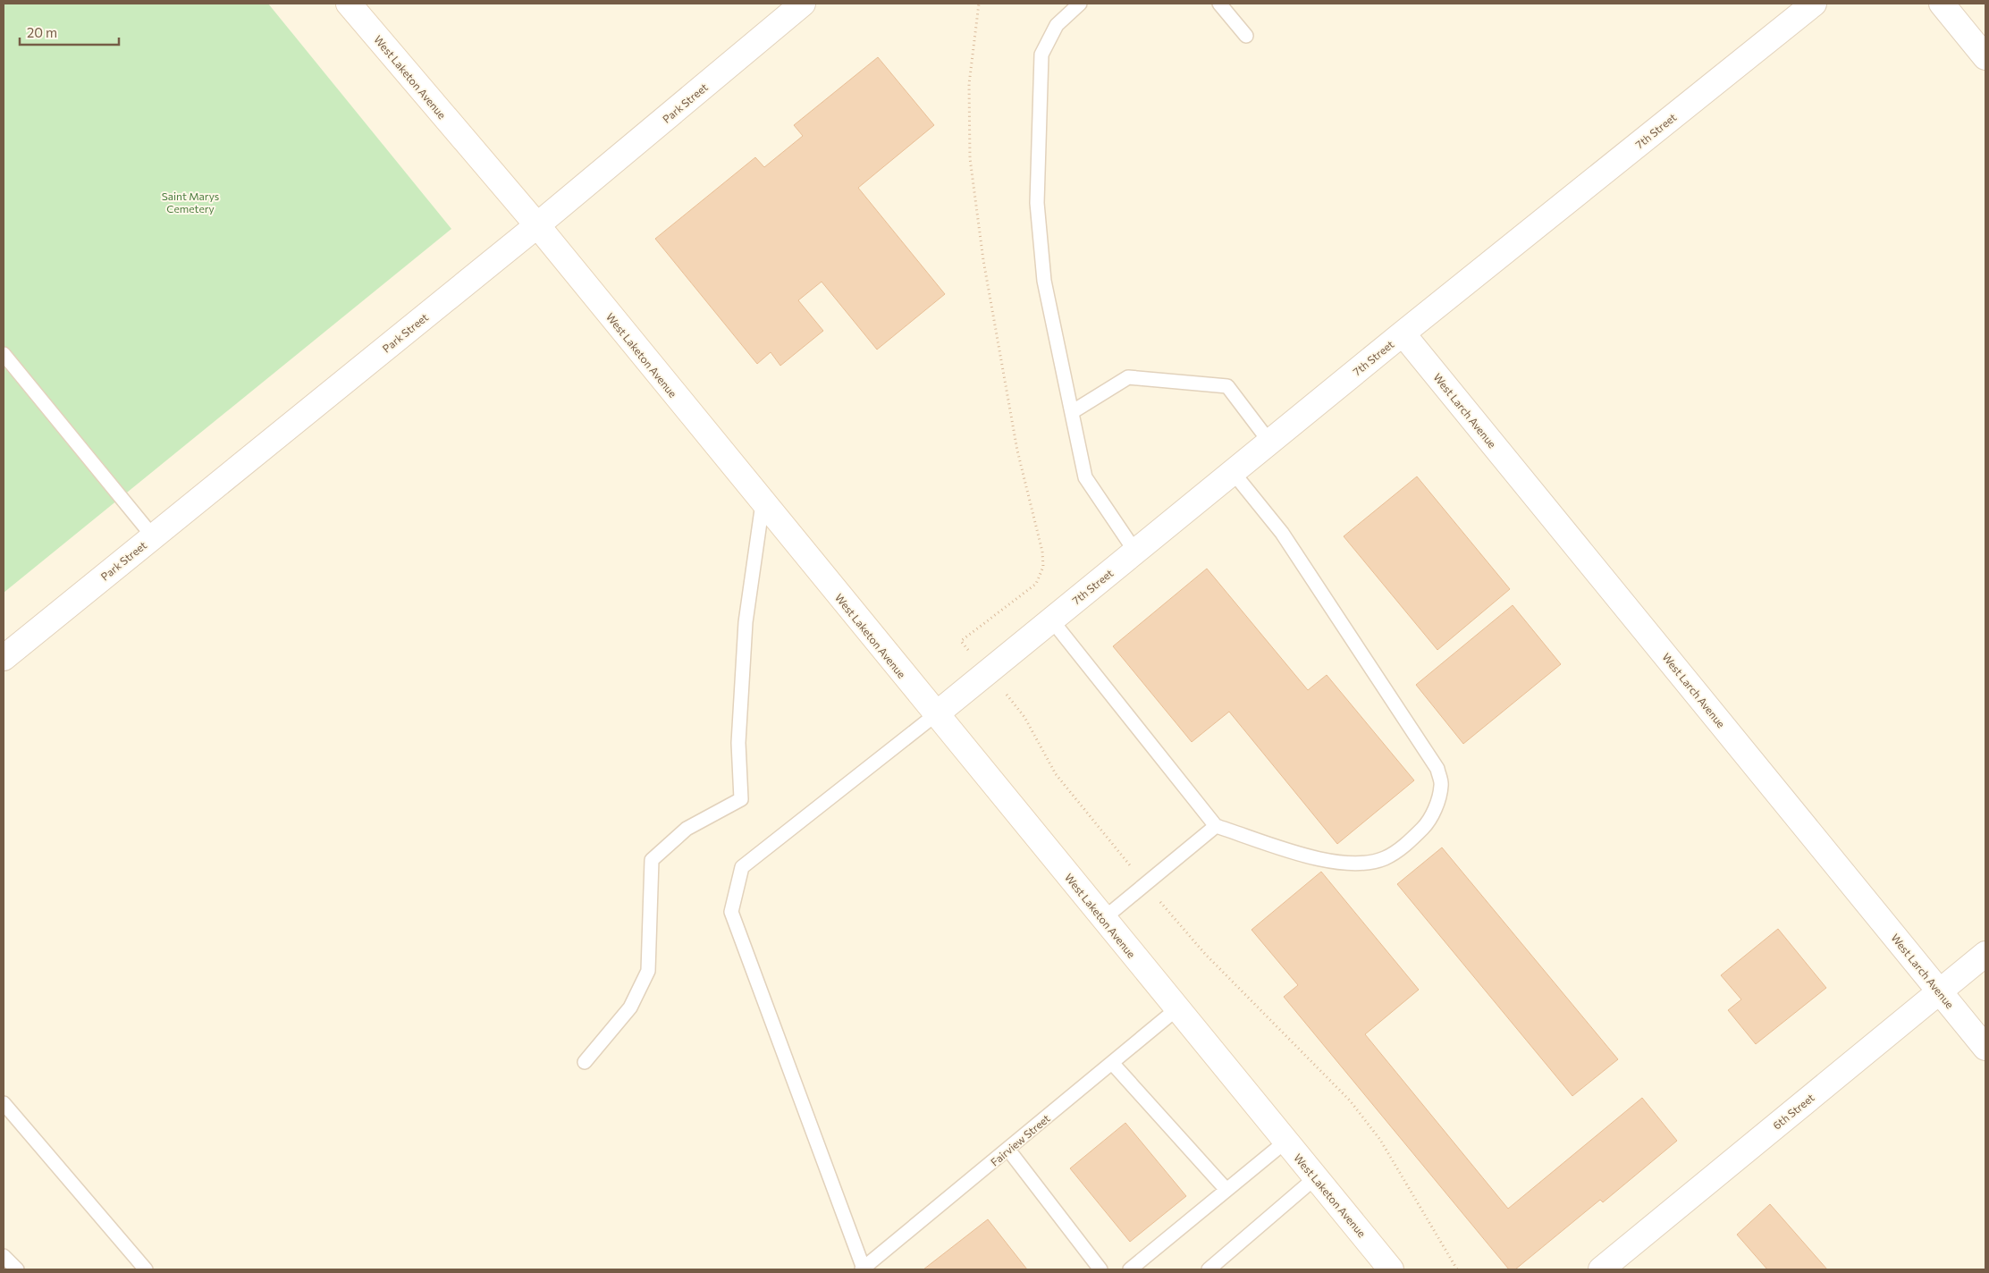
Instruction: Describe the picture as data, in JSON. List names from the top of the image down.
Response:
{
  "streets": {
    "street": [
      "West Laketon Avenue",
      "Park Street",
      "7th Street",
      "West Larch Avenue",
      "6th Street"
    ],
    "lane": ["Fairview Street"]
  },
  "crossings": [
    ["West Laketon Avenue", "Park Street"],
    ["West Laketon Avenue", "7th Street"],
    ["West Laketon Avenue", "Fairview Street"],
    ["7th Street", "West Larch Avenue"],
    ["West Larch Avenue", "6th Street"]
  ],
  "parks": ["Saint Marys Cemetery"],
  "scale_bar": "20 m"
}
